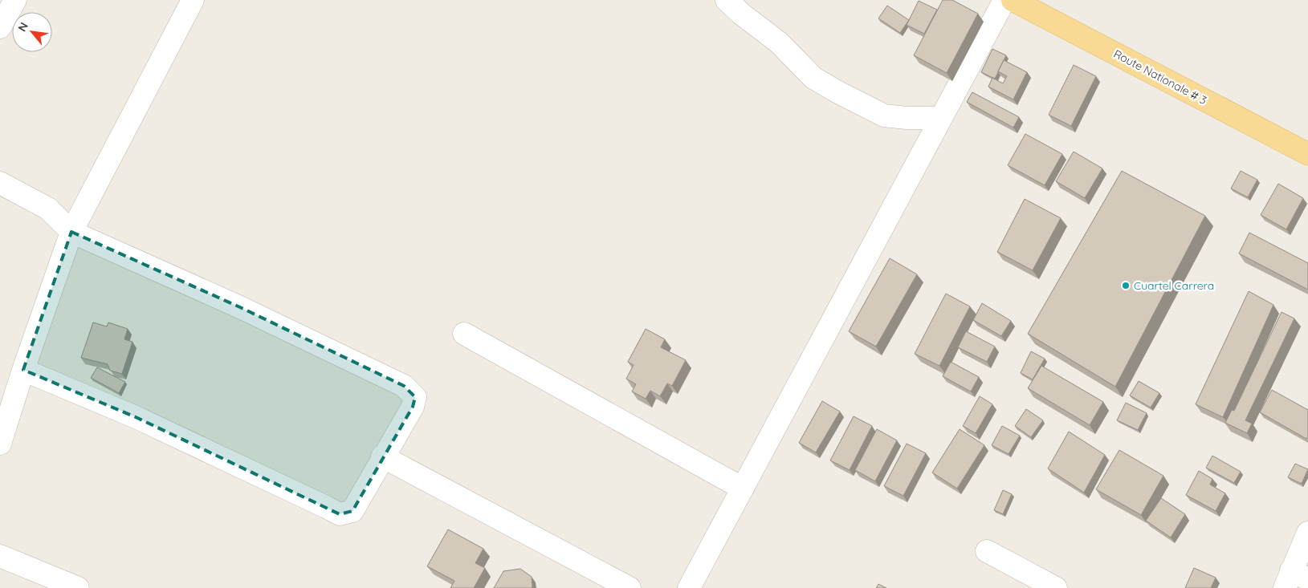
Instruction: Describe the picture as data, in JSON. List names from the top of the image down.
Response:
{
  "streets": {
    "main road": ["Route Nationale # 3"]
  },
  "places": ["Cuartel Carrera"],
  "north": "top left"
}
